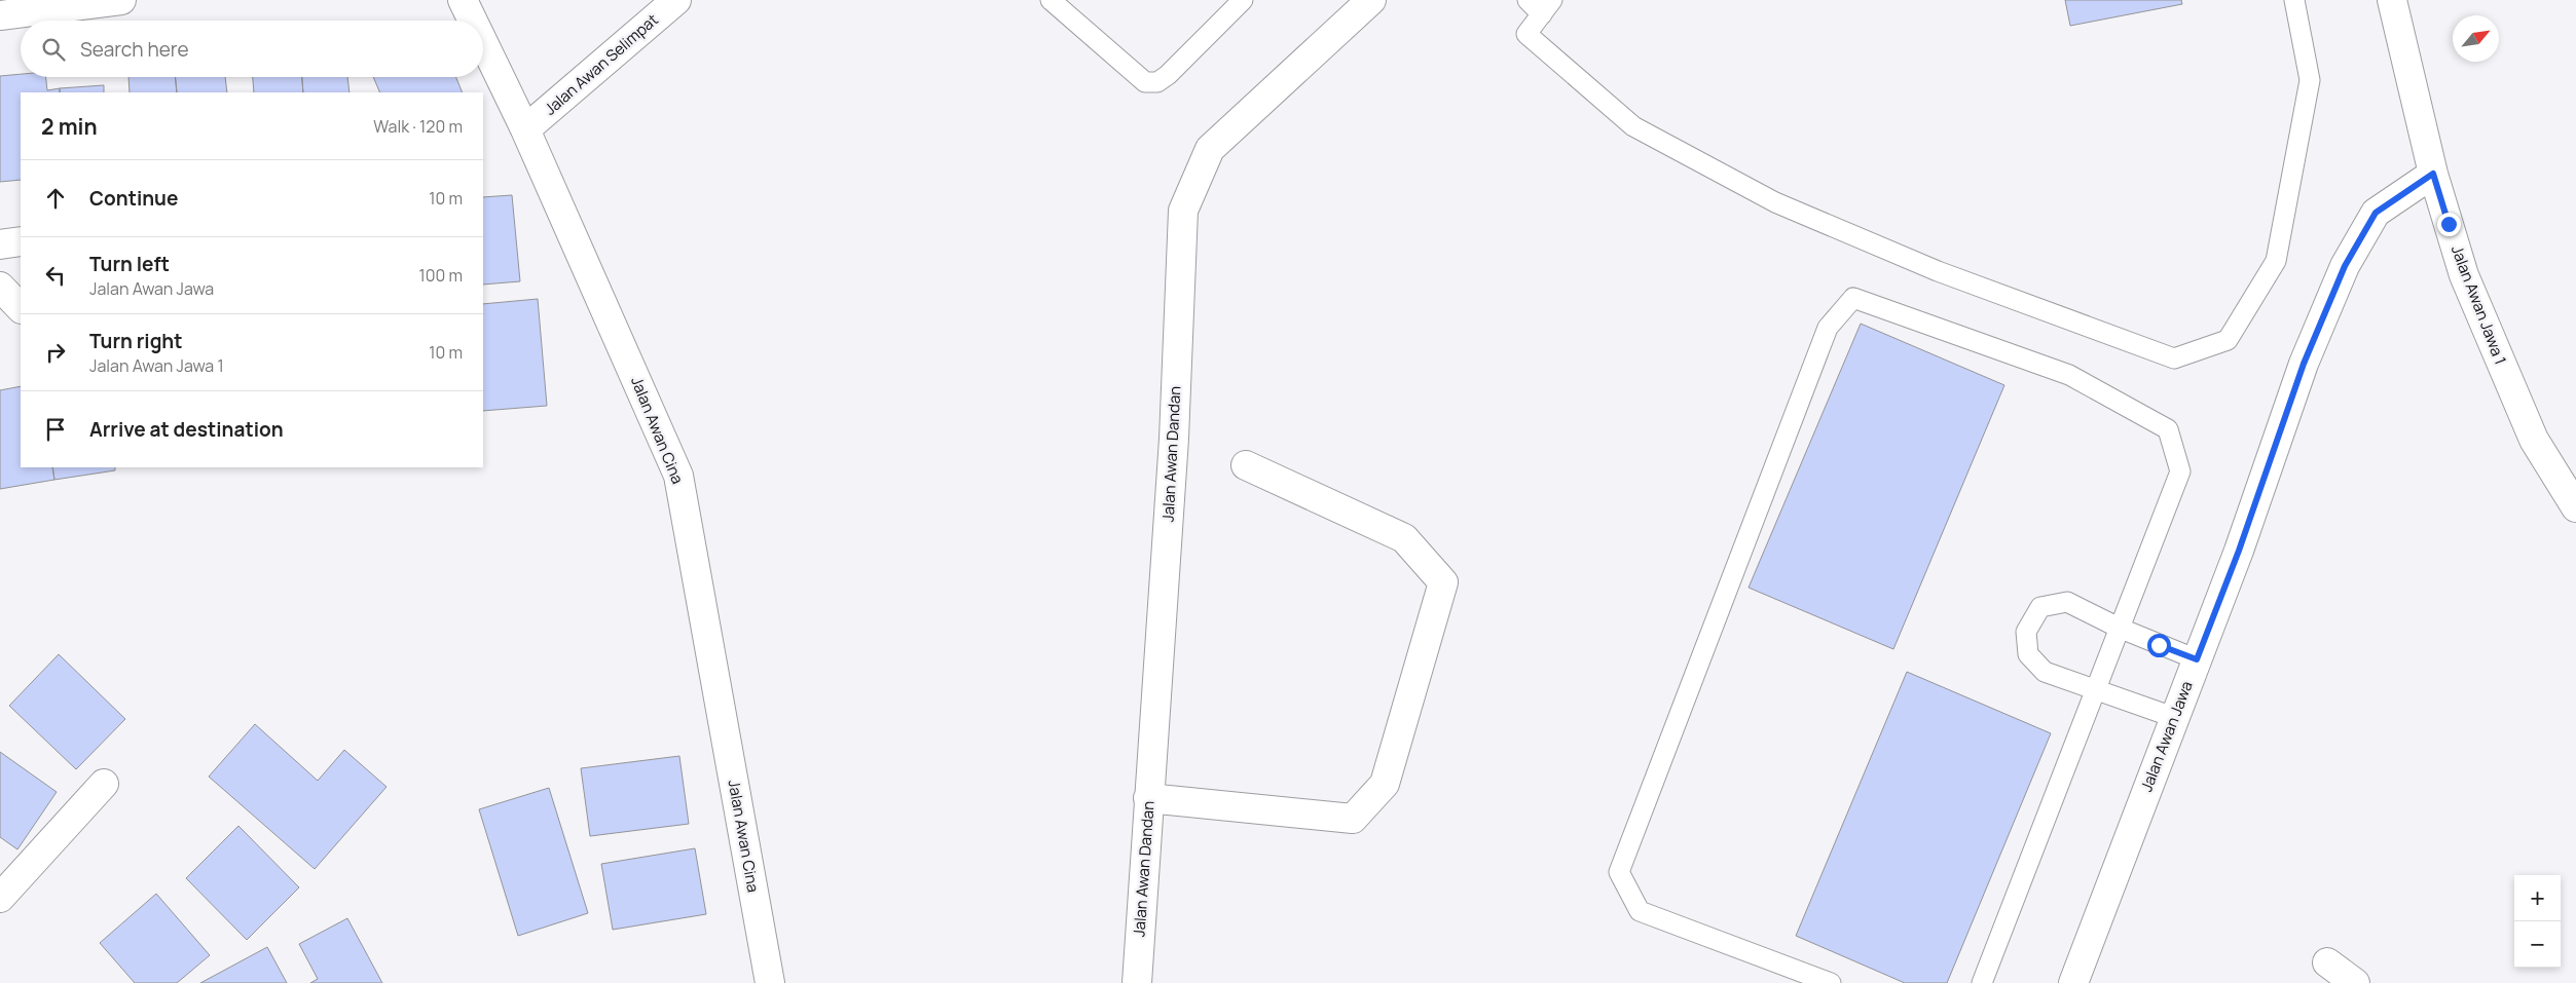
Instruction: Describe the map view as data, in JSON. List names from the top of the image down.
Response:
{
  "streets": {
    "street": [
      "Jalan Awan Selimpat",
      "Jalan Awan Jawa 1",
      "Jalan Awan Cina",
      "Jalan Awan Dandan",
      "Jalan Awan Jawa"
    ]
  },
  "crossings": [
    ["Jalan Awan Selimpat", "Jalan Awan Cina"],
    ["Jalan Awan Jawa 1", "Jalan Awan Jawa"]
  ],
  "north": "top right",
  "page": {
    "search": "Search here",
    "heading": ["2 min", "Walk · 120 m"],
    "list": [
      ["Continue", "10 m"],
      ["Turn left", "Jalan Awan Jawa", "100 m"],
      ["Turn right", "Jalan Awan Jawa 1", "10 m"],
      "Arrive at destination"
    ],
    "map_buttons": ["+", "−"]
  }
}
